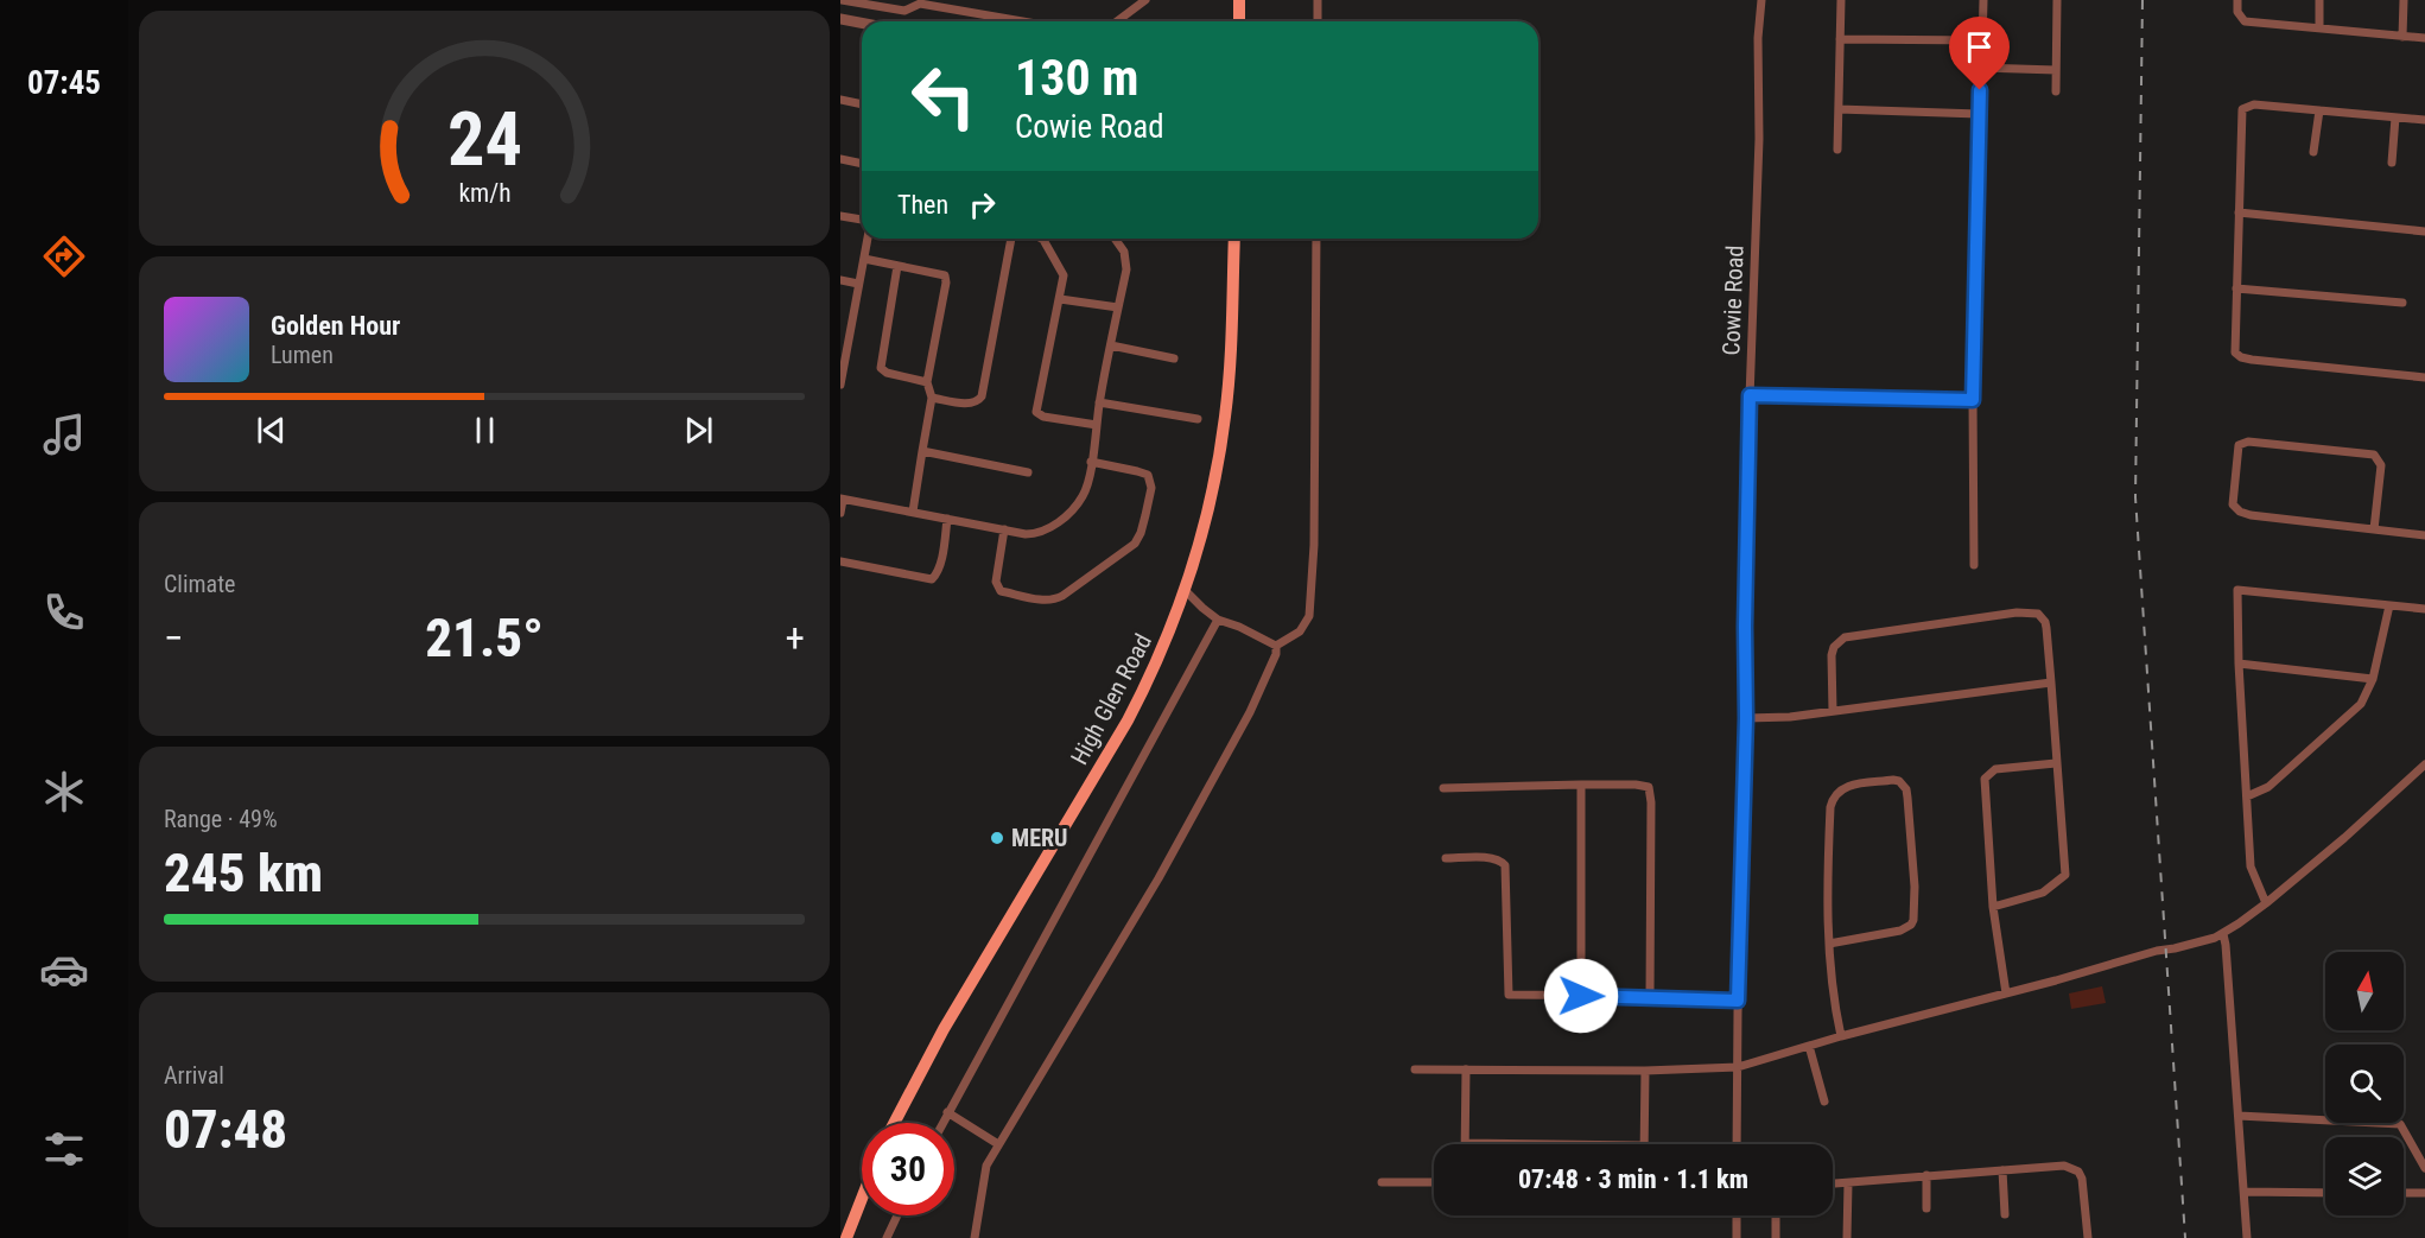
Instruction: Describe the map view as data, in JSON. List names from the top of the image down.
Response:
{
  "streets": {
    "main road": ["High Glen Road"],
    "street": ["Cowie Road"]
  },
  "places": ["MERU"],
  "north": "top",
  "page": {
    "tabs": "07:45",
    "turn": ["130 m", "Cowie Road"],
    "then": "Then",
    "song": ["Golden Hour", "Lumen"],
    "tile": [
      "Climate",
      ["Range · 49%", "245 km"],
      ["Arrival", "07:48"]
    ],
    "heat": ["−", "21.5°", "+"],
    "limit": "30",
    "trip": "07:48 · 3 min · 1.1 km",
    "gauge": ["24", "km/h"]
  }
}
